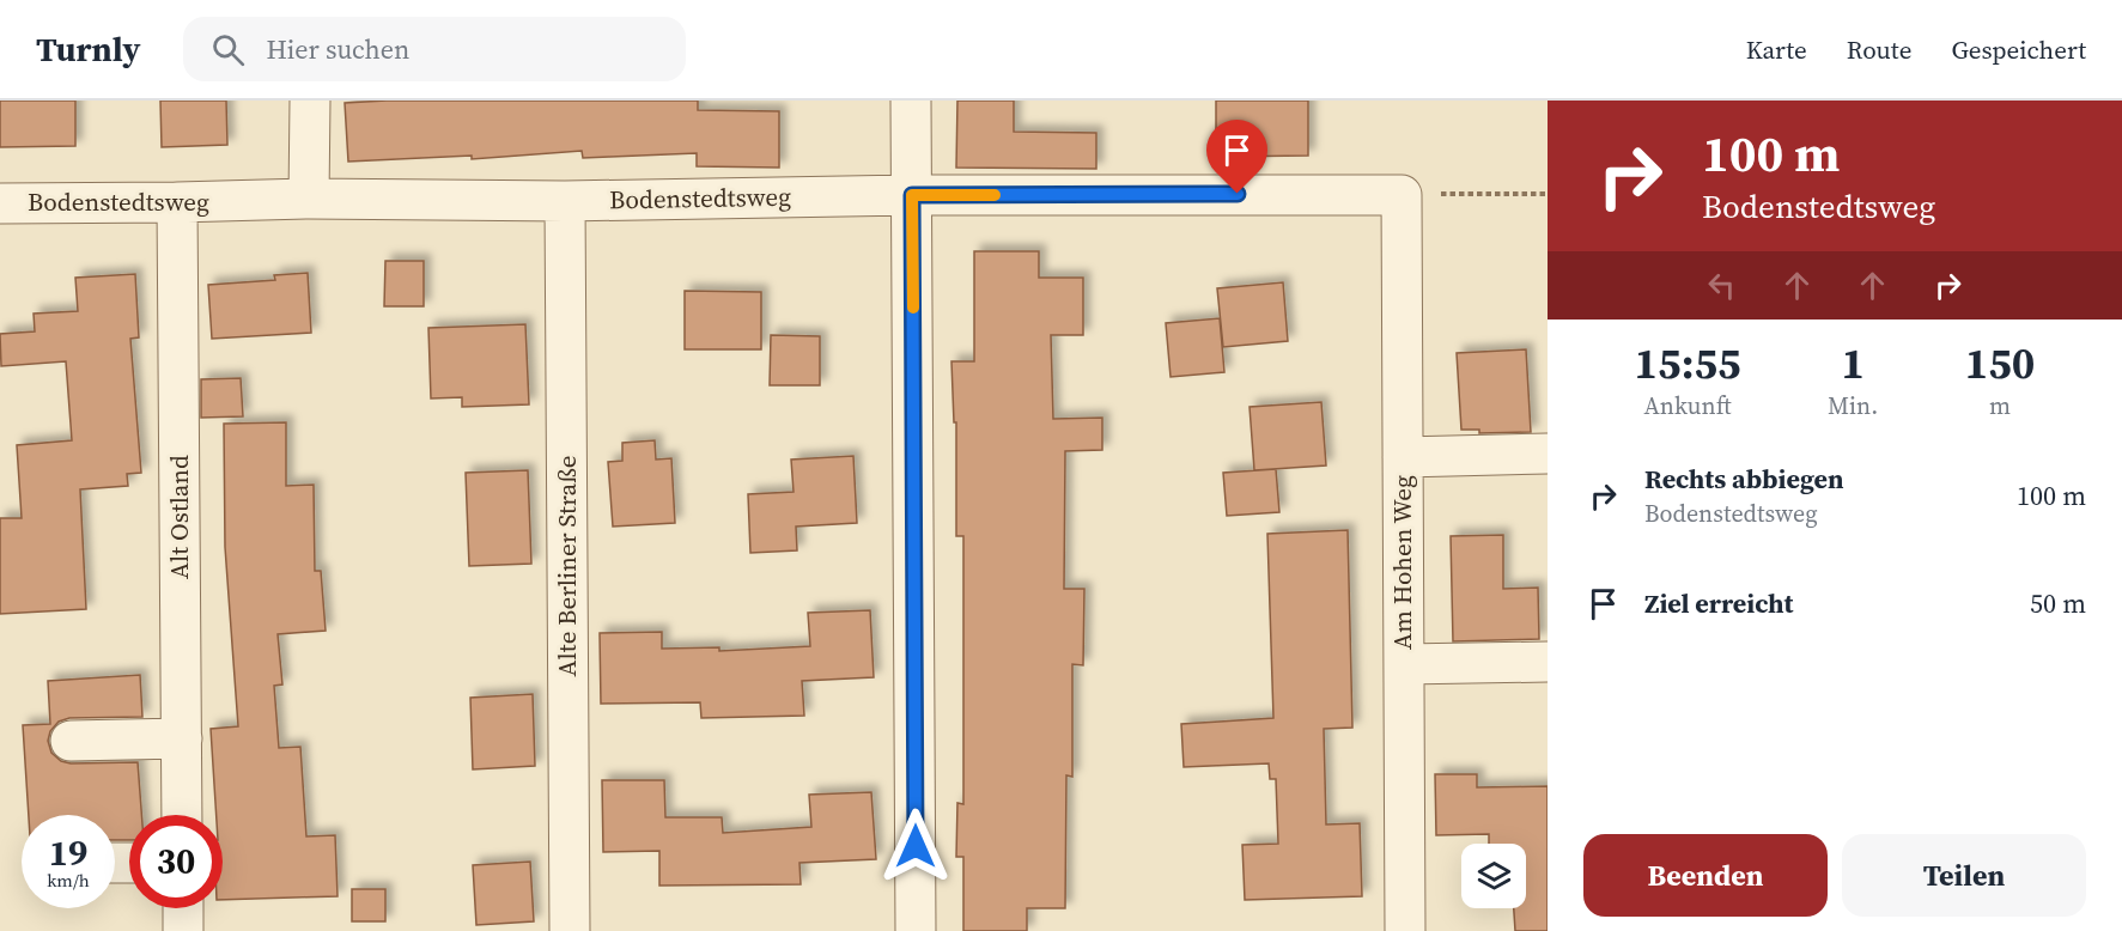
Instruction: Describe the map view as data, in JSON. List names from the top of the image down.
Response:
{
  "streets": {
    "street": [
      "Bodenstedtsweg",
      "Alt Ostland",
      "Am Hohen Weg",
      "Alte Berliner Straße"
    ]
  },
  "crossings": [
    ["Bodenstedtsweg", "Alt Ostland"],
    ["Bodenstedtsweg", "Am Hohen Weg"],
    ["Bodenstedtsweg", "Alte Berliner Straße"]
  ],
  "page": {
    "header": "Turnly",
    "search": "Hier suchen",
    "nav": ["Karte", "Route", "Gespeichert"],
    "turn": ["100 m", "Bodenstedtsweg"],
    "eta": [
      "15:55",
      "Ankunft",
      "1",
      "Min.",
      "150",
      "m"
    ],
    "list": [
      {
        "name": "Rechts abbiegen",
        "note": "Bodenstedtsweg",
        "value": "100 m"
      },
      {
        "name": "Ziel erreicht",
        "value": "50 m"
      }
    ],
    "speed": "19 km/h",
    "limit": "30",
    "buttons": ["Beenden", "Teilen"]
  }
}
